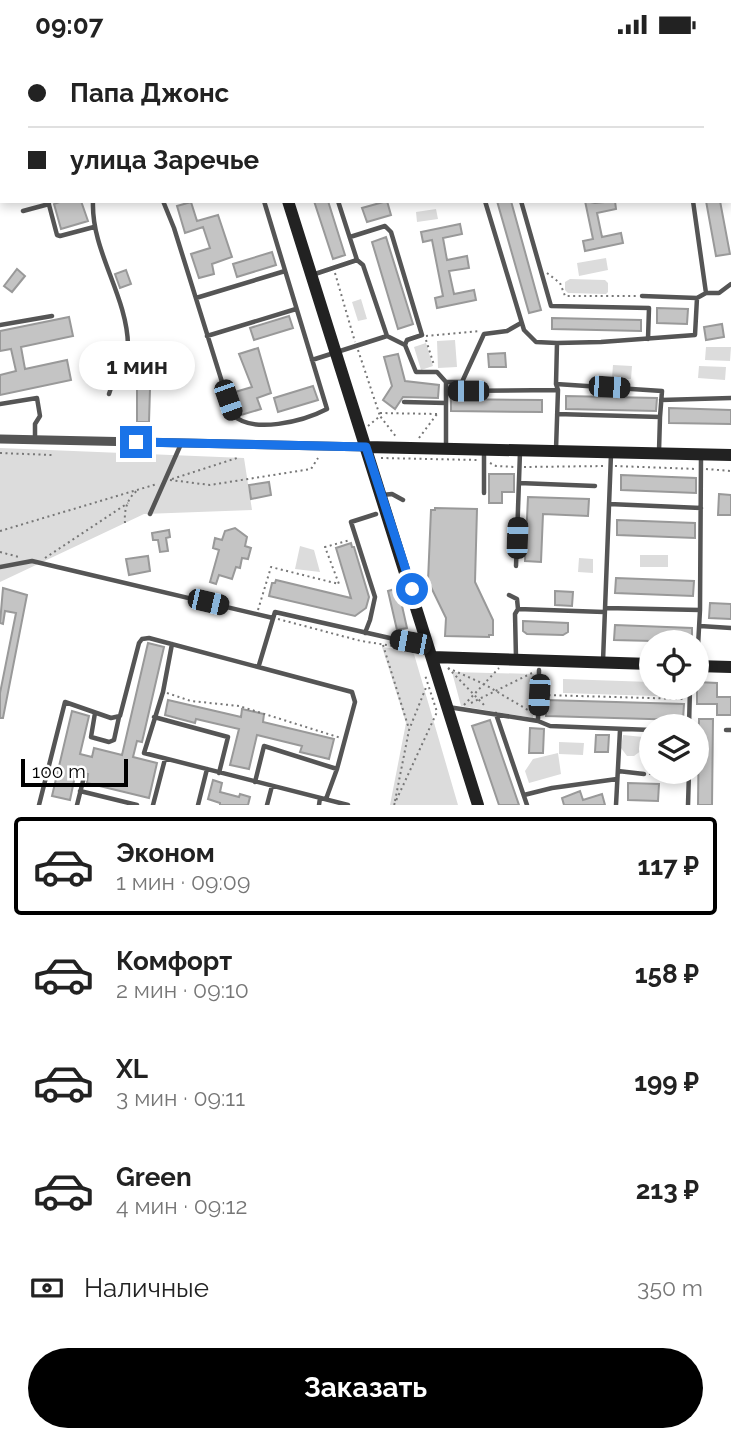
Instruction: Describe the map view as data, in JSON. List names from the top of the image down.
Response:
{
  "scale_bar": "100 m",
  "page": {
    "status": "09:07",
    "banner": ["Папа Джонс", "улица Заречье"],
    "bubble": "1 мин",
    "scale": "100 m",
    "list": [
      {
        "name": "Эконом",
        "note": "1 мин · 09:09",
        "value": "117 ₽"
      },
      {
        "name": "Комфорт",
        "note": "2 мин · 09:10",
        "value": "158 ₽"
      },
      {
        "name": "XL",
        "note": "3 мин · 09:11",
        "value": "199 ₽"
      },
      {
        "name": "Green",
        "note": "4 мин · 09:12",
        "value": "213 ₽"
      }
    ],
    "pay": ["Наличные", "350 m"],
    "buttons": "Заказать"
  }
}
